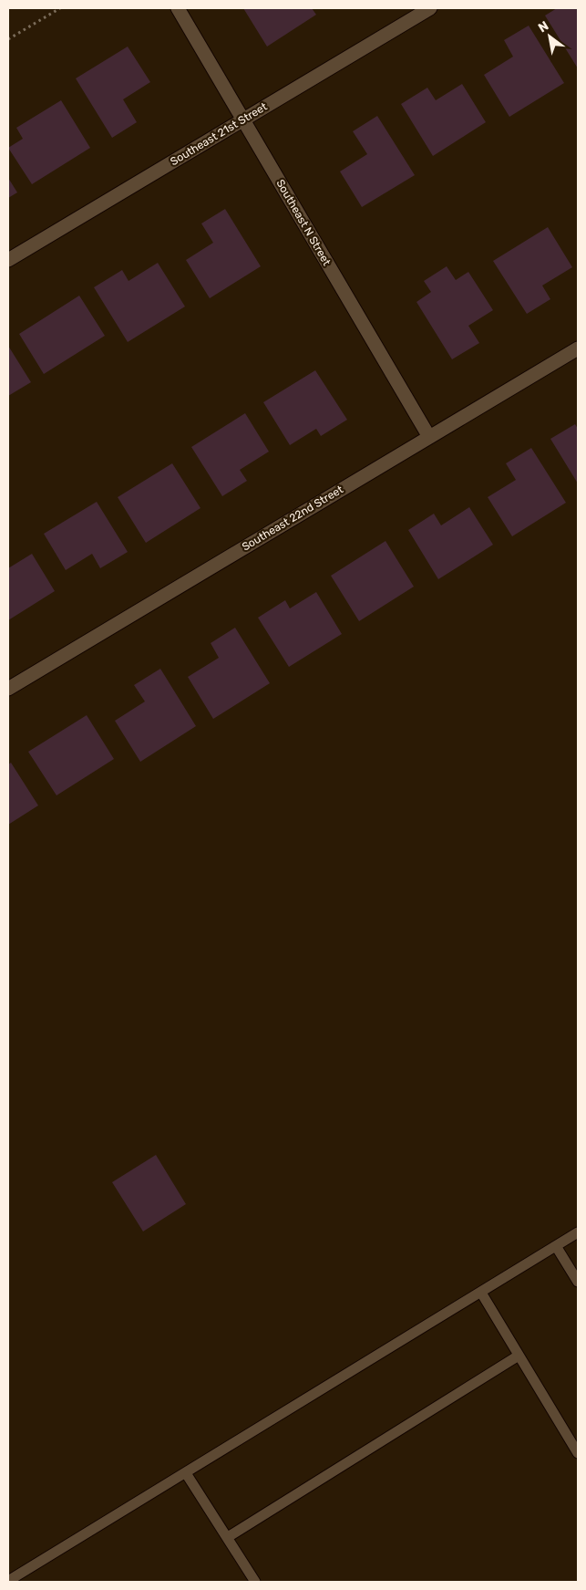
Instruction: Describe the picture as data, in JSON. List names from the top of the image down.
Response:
{
  "streets": {
    "street": ["Southeast 21st Street", "Southeast N Street", "Southeast 22nd Street"]
  },
  "crossings": [
    ["Southeast 21st Street", "Southeast N Street"],
    ["Southeast N Street", "Southeast 22nd Street"]
  ],
  "north": "top left"
}
